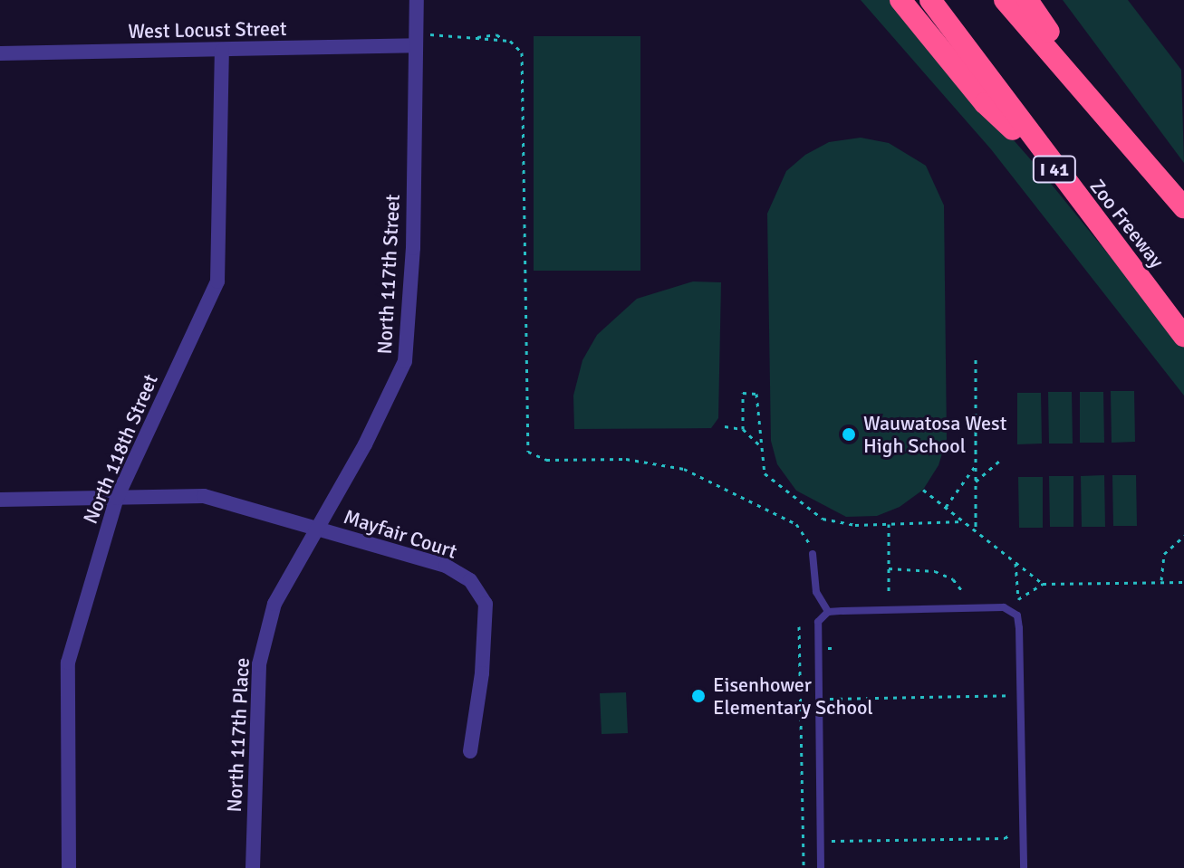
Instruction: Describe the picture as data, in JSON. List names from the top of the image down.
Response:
{
  "streets": {
    "highway": ["I 41", "Zoo Freeway"],
    "street": [
      "West Locust Street",
      "North 117th Street",
      "North 118th Street",
      "Mayfair Court",
      "North 117th Place"
    ]
  },
  "crossings": [
    ["West Locust Street", "North 117th Street"],
    ["West Locust Street", "North 118th Street"],
    ["North 117th Street", "Mayfair Court"],
    ["North 117th Street", "North 117th Place"],
    ["North 118th Street", "Mayfair Court"],
    ["Mayfair Court", "North 117th Place"]
  ],
  "places": ["Wauwatosa West High School", "Eisenhower Elementary School"]
}
